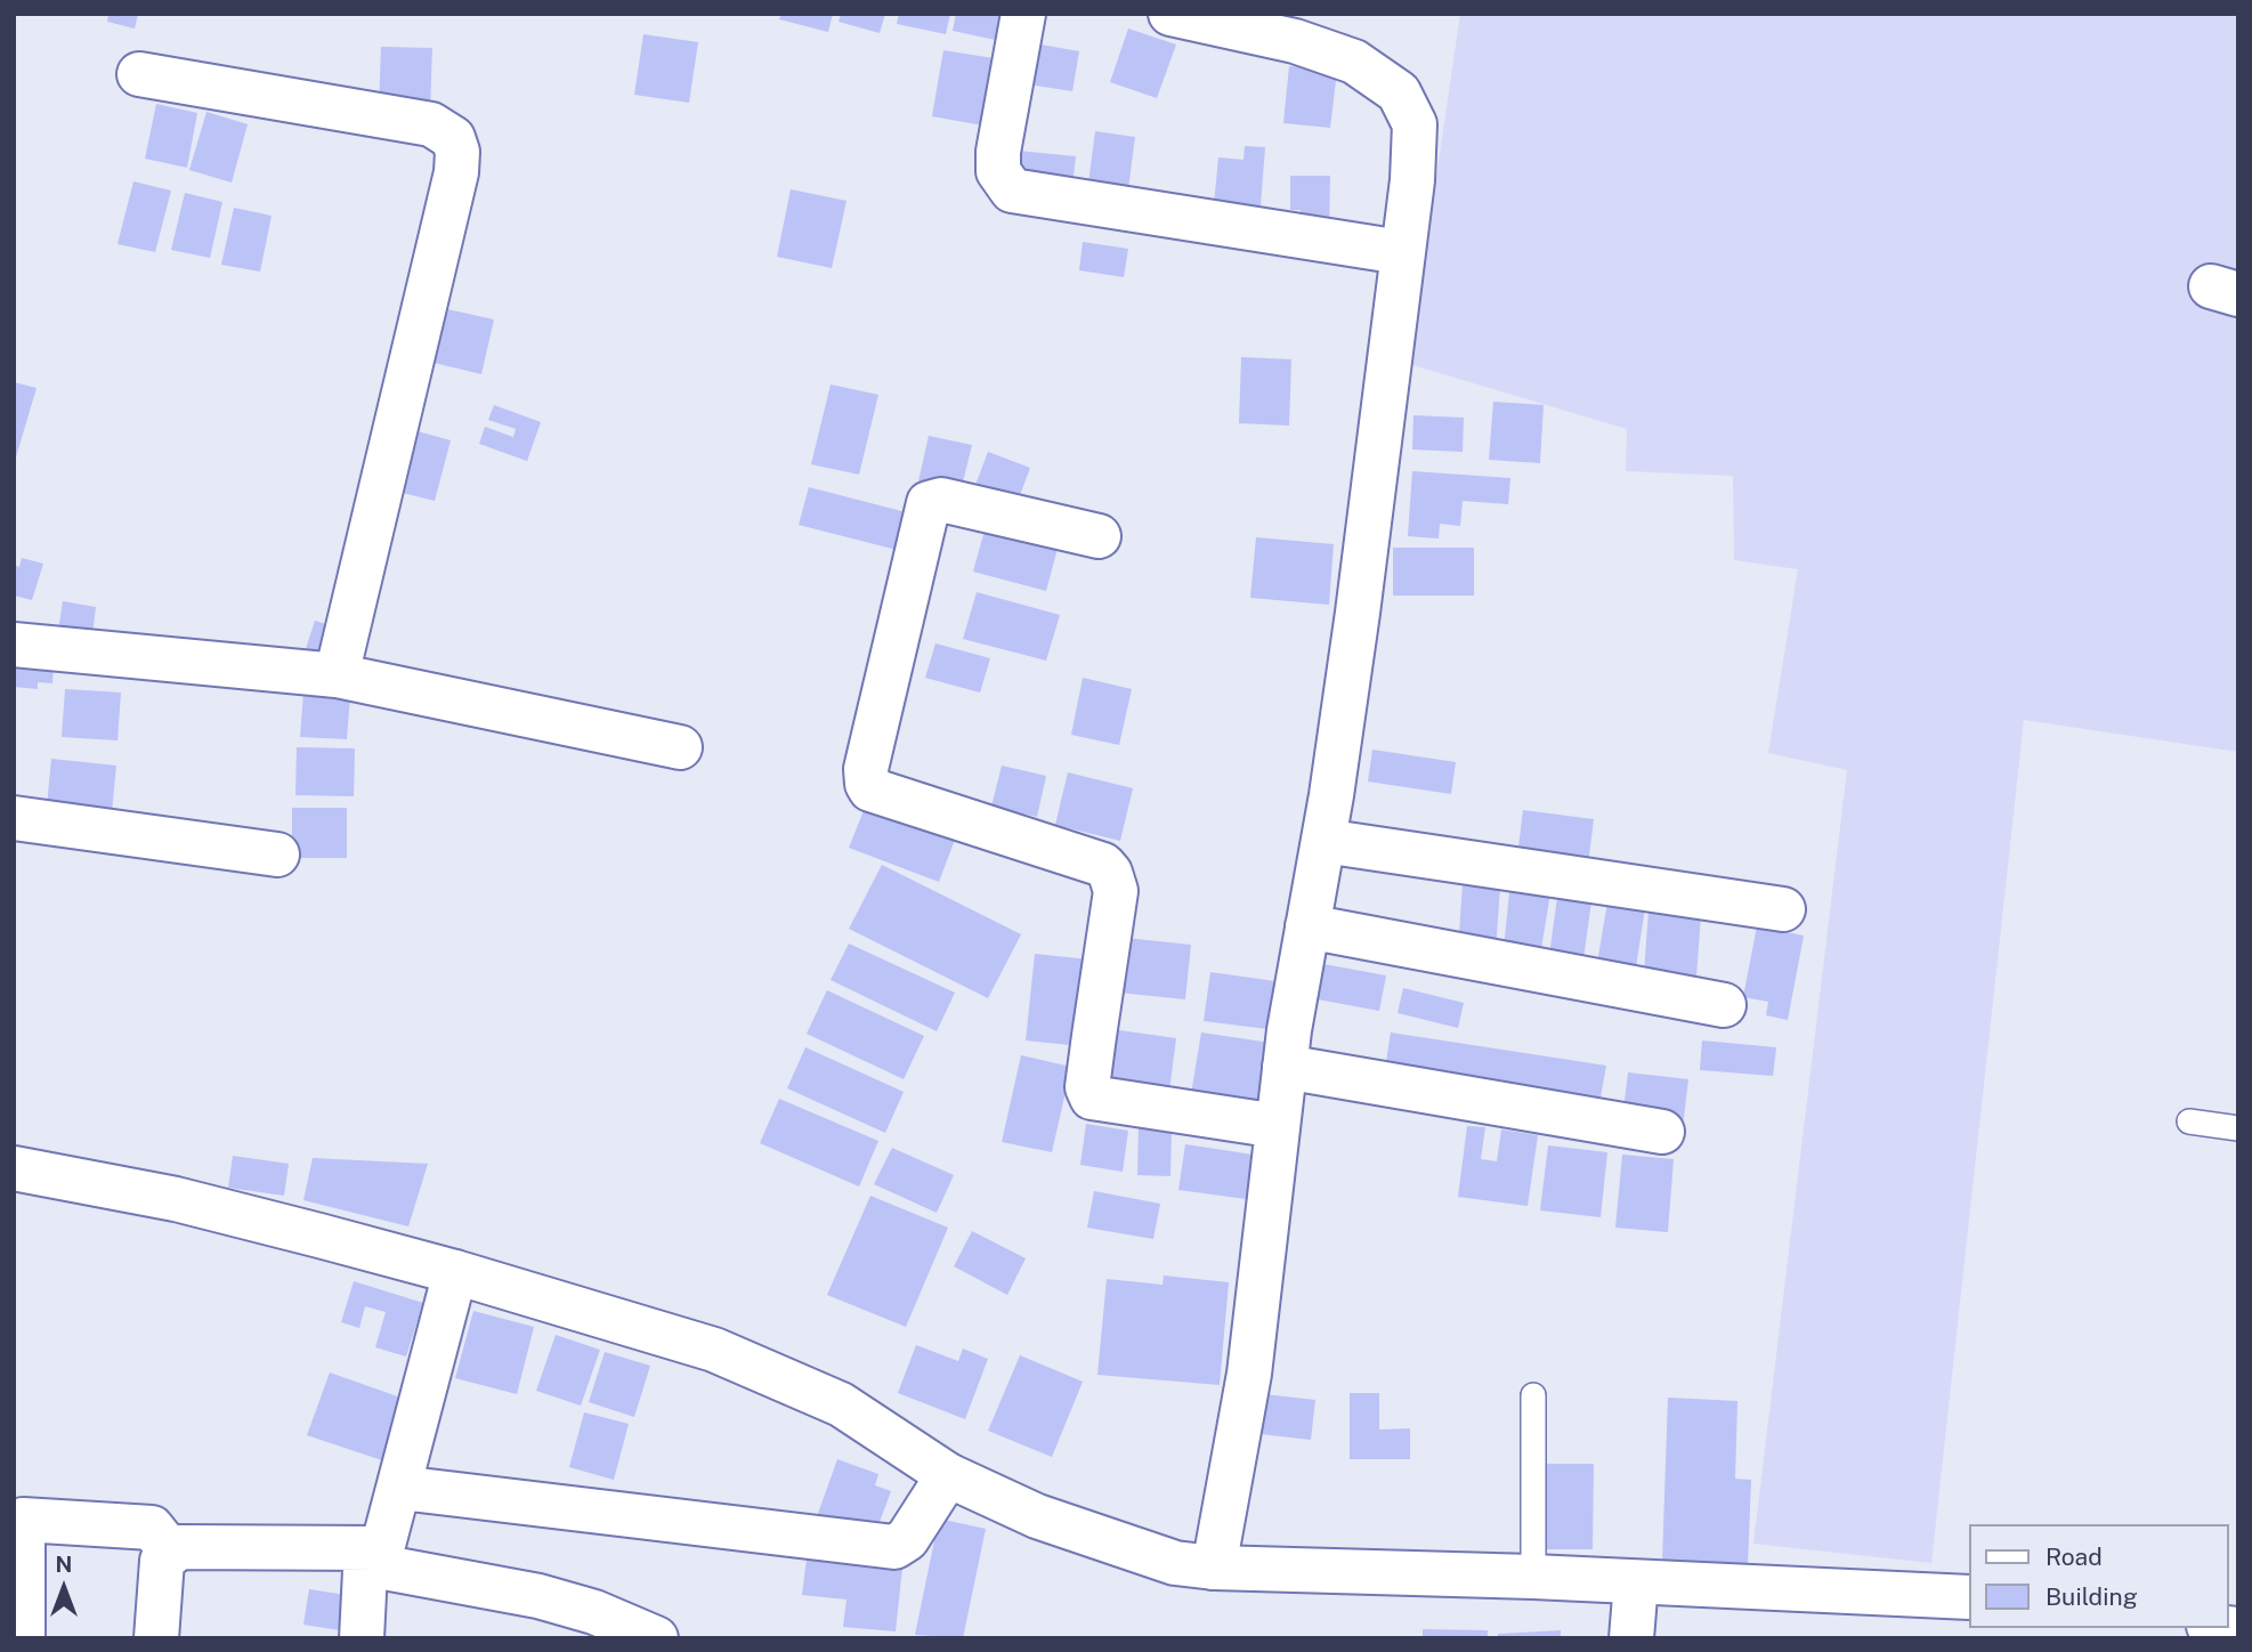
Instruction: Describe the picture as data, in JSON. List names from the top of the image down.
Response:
{
  "legend": ["Road", "Building"],
  "north": "top"
}
